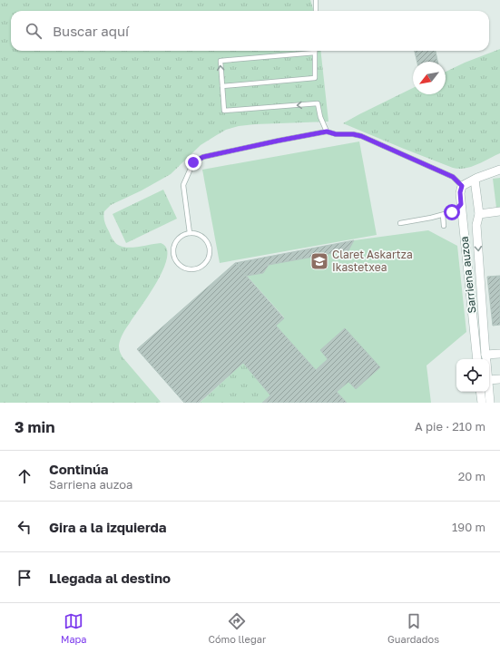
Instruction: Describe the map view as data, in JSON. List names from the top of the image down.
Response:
{
  "streets": {
    "street": ["Sarriena auzoa"]
  },
  "places": {
    "school or university": ["Claret Askartza Ikastetxea"]
  },
  "north": "bottom left",
  "page": {
    "search": "Buscar aquí",
    "heading": ["3 min", "A pie · 210 m"],
    "list": [
      ["Continúa", "Sarriena auzoa", "20 m"],
      ["Gira a la izquierda", "190 m"],
      "Llegada al destino"
    ],
    "nav": ["Mapa", "Cómo llegar", "Guardados"]
  }
}
